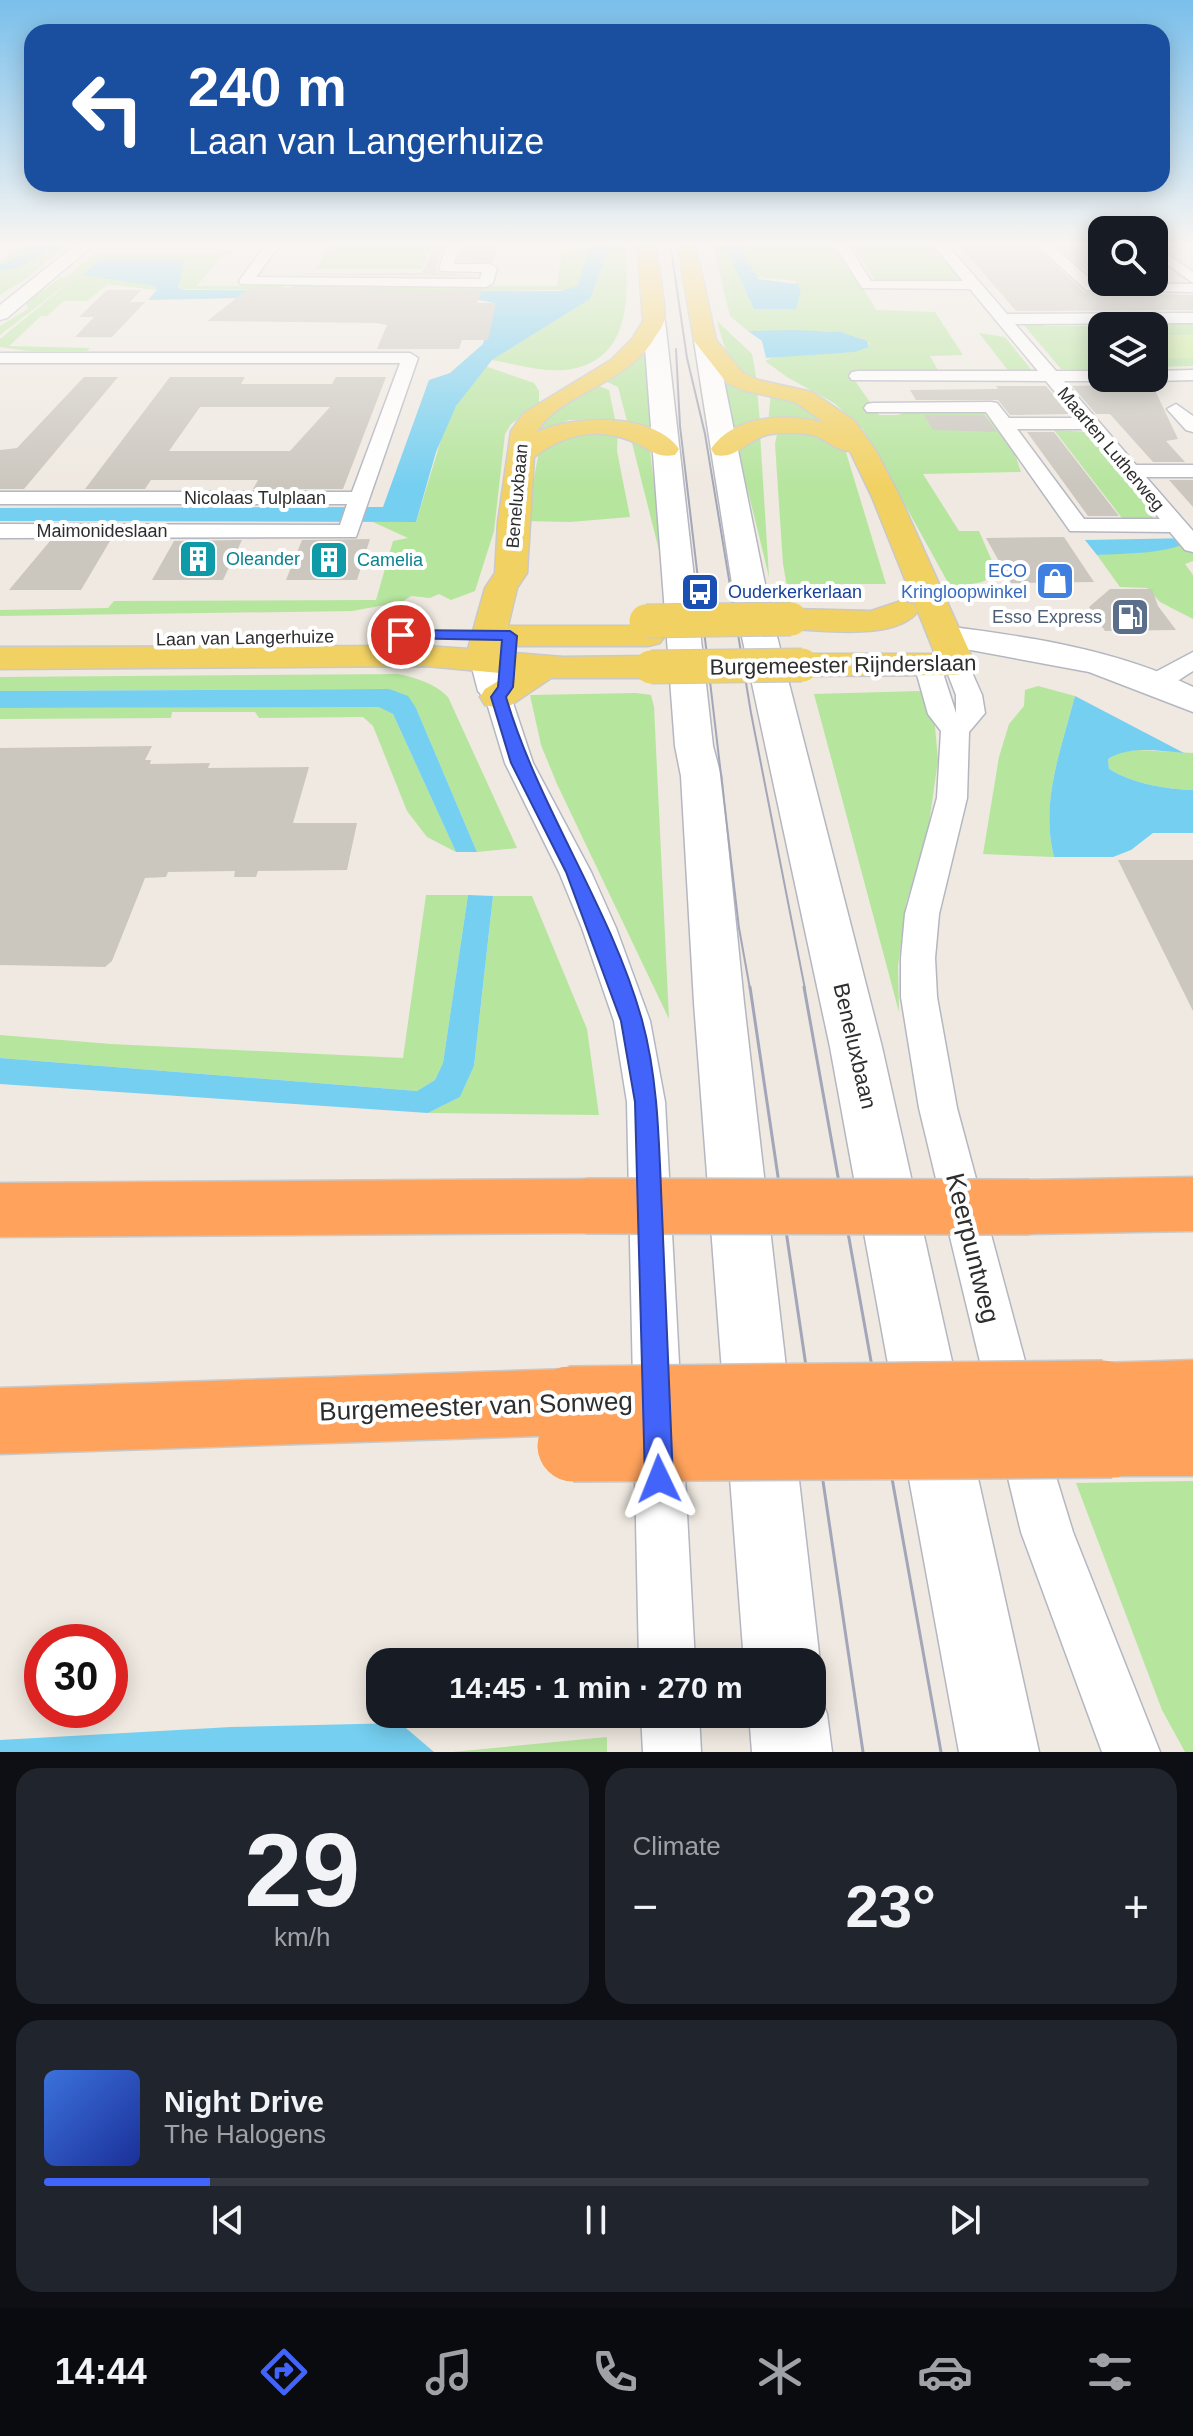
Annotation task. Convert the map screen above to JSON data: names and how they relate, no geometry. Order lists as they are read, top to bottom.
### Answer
{
  "streets": {
    "highway": ["Burgemeester van Sonweg"],
    "main road": ["Beneluxbaan", "Laan van Langerhuize", "Burgemeester Rijnderslaan"],
    "street": [
      "Maarten Lutherweg",
      "Nicolaas Tulplaan",
      "Maimonideslaan",
      "Keerpuntweg"
    ]
  },
  "crossings": [
    ["Beneluxbaan", "Laan van Langerhuize"],
    ["Beneluxbaan", "Burgemeester Rijnderslaan"],
    ["Beneluxbaan", "Keerpuntweg"],
    ["Nicolaas Tulplaan", "Maimonideslaan"],
    ["Laan van Langerhuize", "Burgemeester Rijnderslaan"],
    ["Burgemeester Rijnderslaan", "Keerpuntweg"]
  ],
  "places": {
    "building": ["Oleander", "Camelia"],
    "shop": ["ECO Kringloopwinkel"],
    "bus stop": ["Ouderkerkerlaan"],
    "fuel station": ["Esso Express"]
  },
  "page": {
    "turn": ["240 m", "Laan van Langerhuize"],
    "limit": "30",
    "trip": "14:45 · 1 min · 270 m",
    "tile": [
      ["29", "km/h"],
      "Climate"
    ],
    "heat": ["−", "23°", "+"],
    "song": ["Night Drive", "The Halogens"],
    "tabs": "14:44"
  }
}
